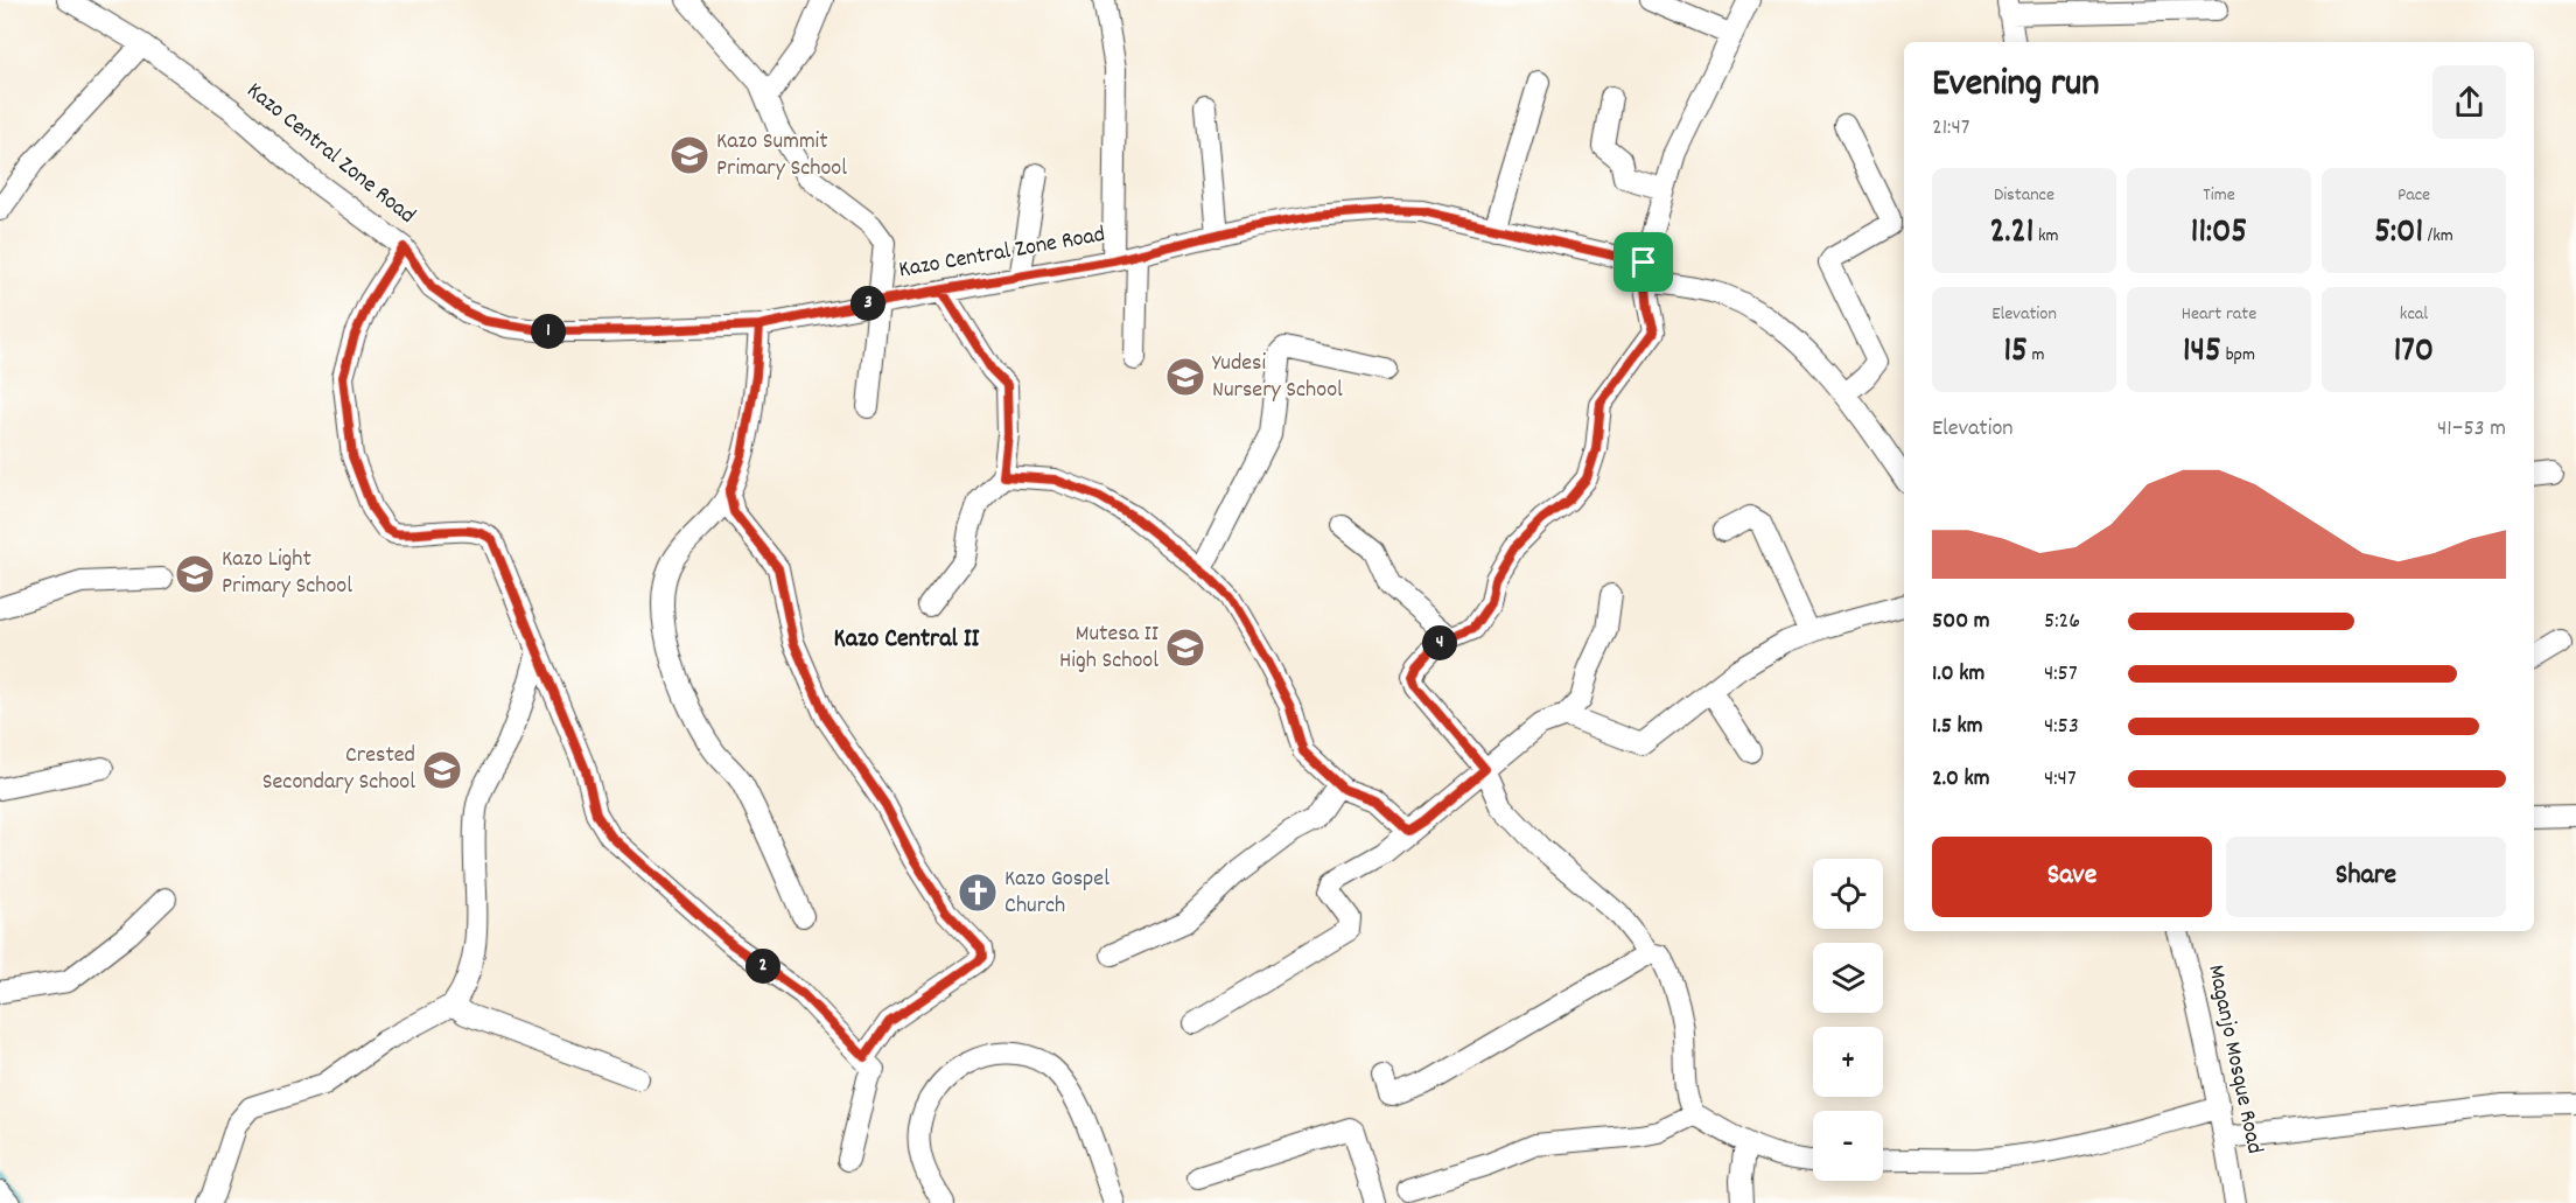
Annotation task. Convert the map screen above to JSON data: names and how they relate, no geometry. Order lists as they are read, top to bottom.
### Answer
{
  "streets": {
    "street": ["Kazo Central Zone Road", "Maganjo Mosque Road"]
  },
  "districts": ["Kazo Central II"],
  "places": {
    "school or university": [
      "Kazo Summit Primary School",
      "Yudesi Nursery School",
      "Kazo Light Primary School",
      "Mutesa II High School",
      "Crested Secondary School"
    ],
    "church": ["Kazo Gospel Church"]
  },
  "page": {
    "heading": ["Evening run", "21:47"],
    "stats": [
      ["Distance", "2.21 km"],
      ["Time", "11:05"],
      ["Pace", "5:01 /km"],
      ["Elevation", "15 m"],
      ["Heart rate", "145 bpm"],
      ["kcal", "170"]
    ],
    "pins": [
      "3",
      "1",
      "4",
      "2"
    ],
    "chart": ["Elevation", "41–53 m"],
    "list": [
      {
        "name": "500 m",
        "note": "5:26"
      },
      {
        "name": "1.0 km",
        "note": "4:57"
      },
      {
        "name": "1.5 km",
        "note": "4:53"
      },
      {
        "name": "2.0 km",
        "note": "4:47"
      }
    ],
    "buttons": ["Save", "Share"],
    "map_buttons": ["+", "−"]
  }
}
